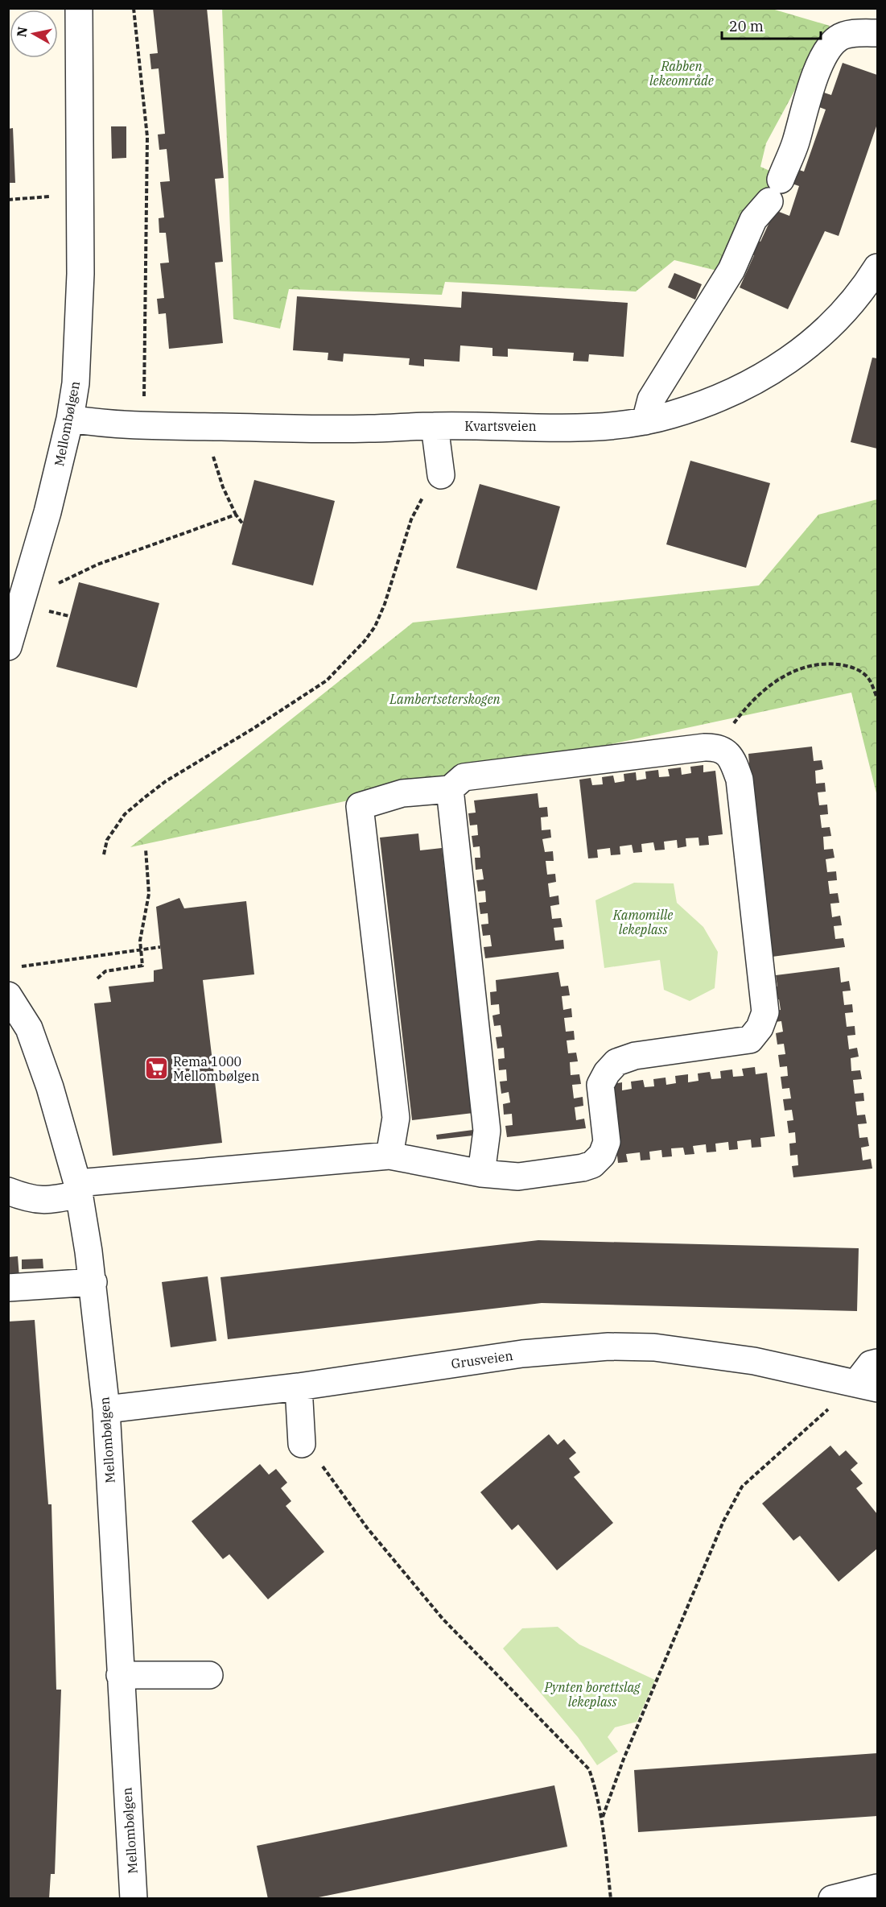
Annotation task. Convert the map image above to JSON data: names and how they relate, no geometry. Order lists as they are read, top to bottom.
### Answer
{
  "streets": {
    "street": ["Mellombølgen", "Kvartsveien", "Grusveien"]
  },
  "crossings": [
    ["Mellombølgen", "Kvartsveien"],
    ["Mellombølgen", "Grusveien"]
  ],
  "parks": [
    "Rabben lekeområde",
    "Lambertseterskogen",
    "Kamomille lekeplass",
    "Pynten borettslag lekeplass"
  ],
  "places": {
    "supermarket": ["Rema 1000 Mellombølgen"]
  },
  "scale_bar": "20 m",
  "north": "left"
}
